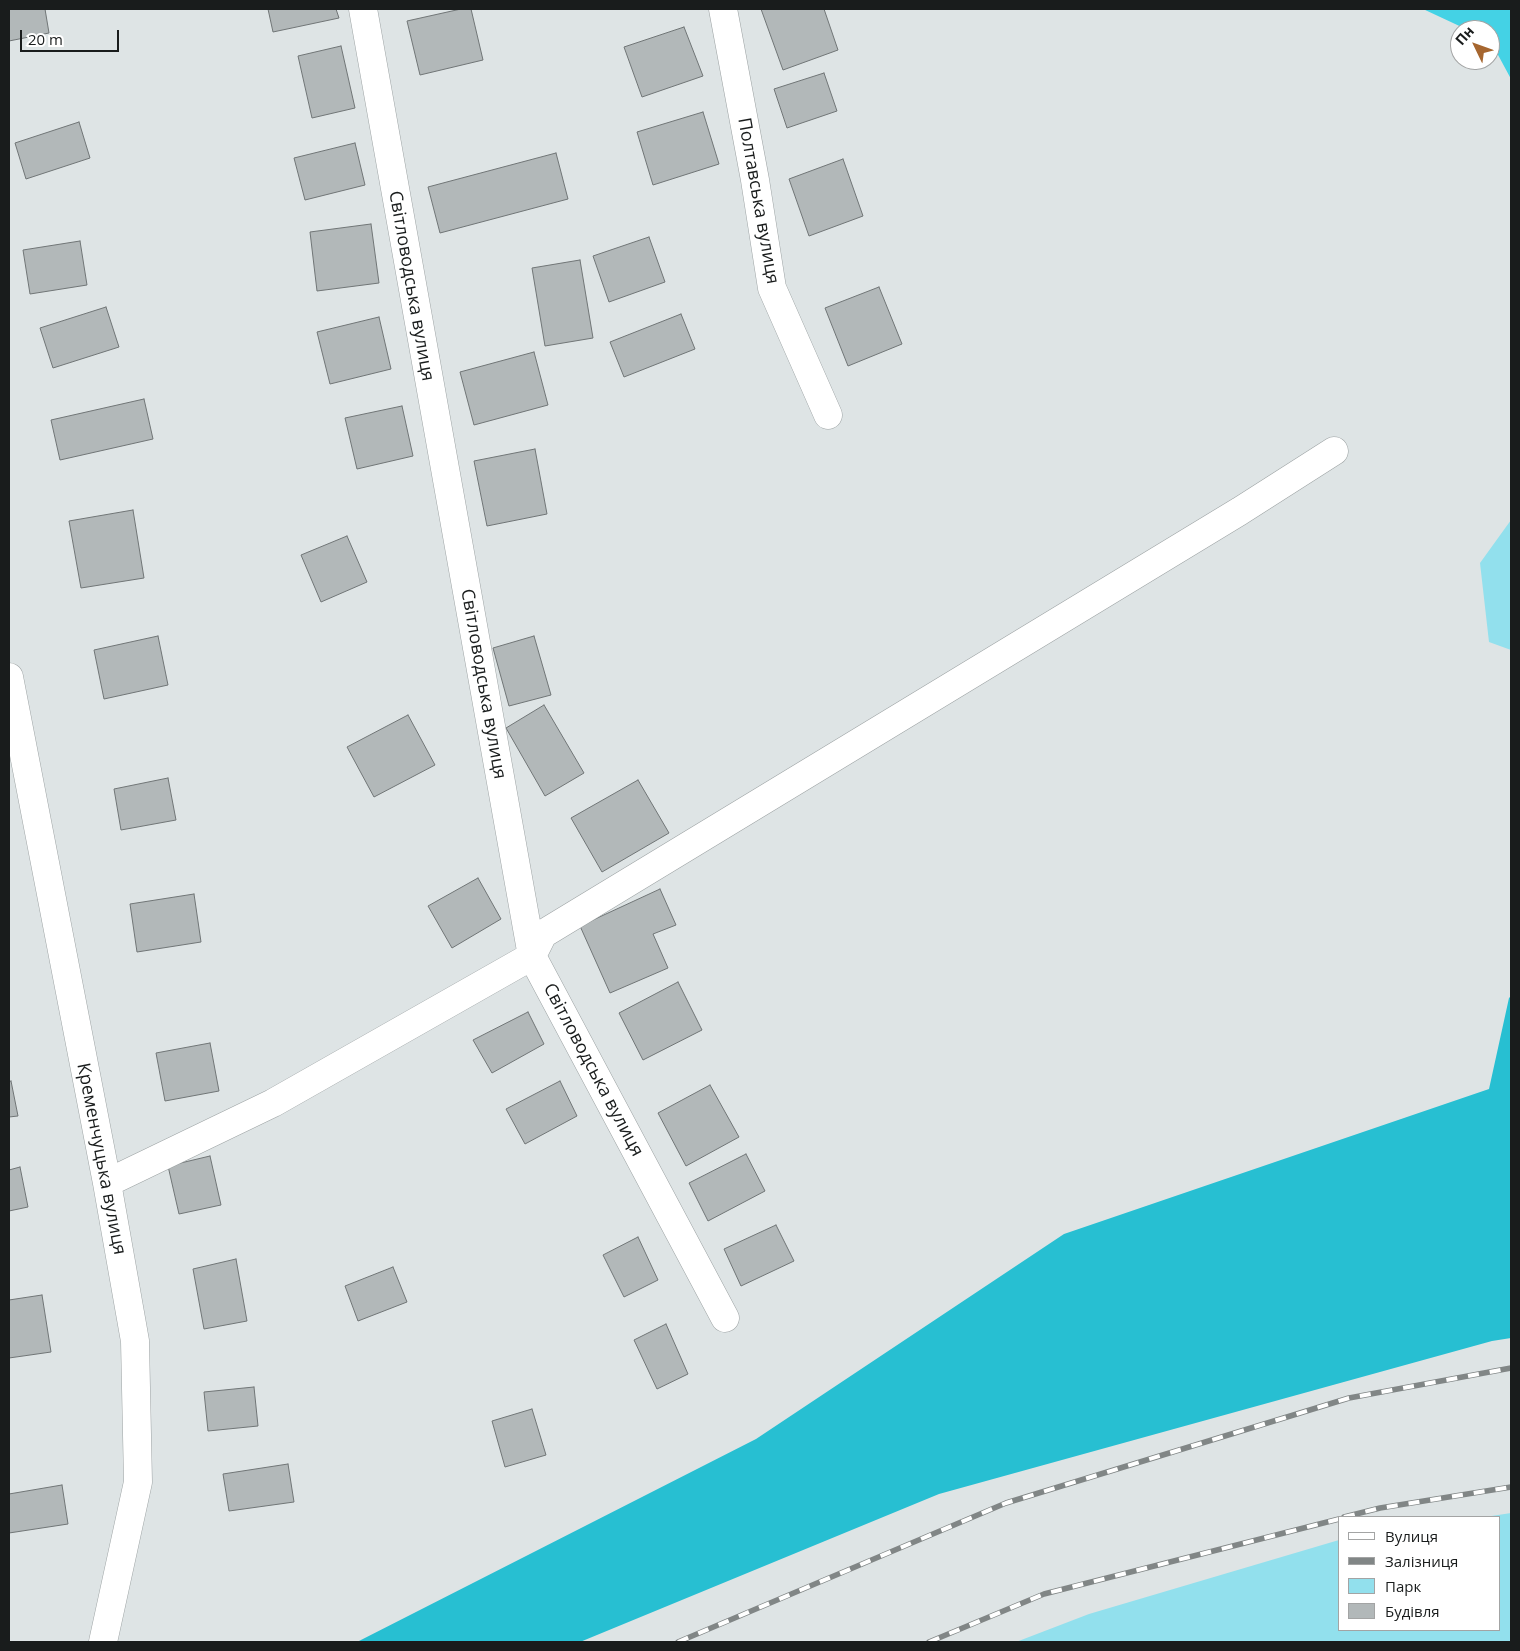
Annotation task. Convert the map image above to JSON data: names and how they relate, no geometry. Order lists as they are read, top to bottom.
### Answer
{
  "streets": {
    "street": ["Полтавська вулиця", "Світловодська вулиця", "Кременчуцька вулиця"]
  },
  "legend": [
    "Вулиця",
    "Залізниця",
    "Парк",
    "Будівля"
  ],
  "scale_bar": "20 m",
  "north": "top left"
}
